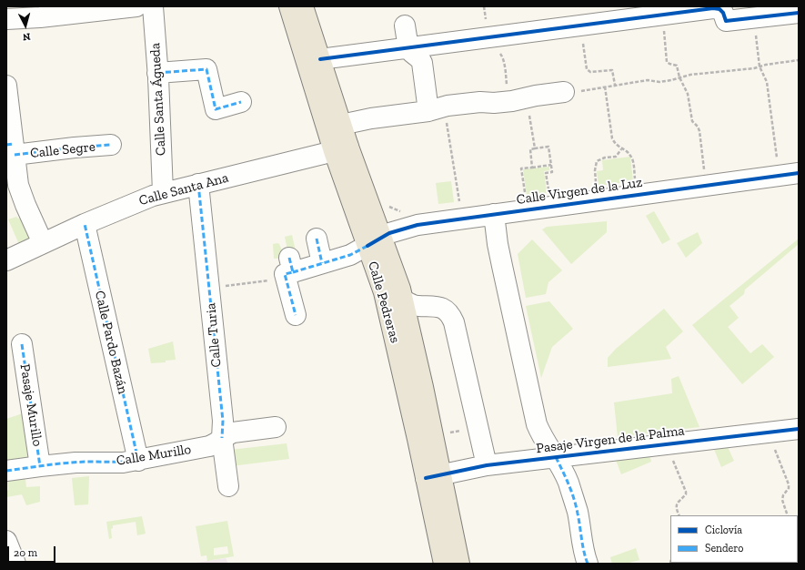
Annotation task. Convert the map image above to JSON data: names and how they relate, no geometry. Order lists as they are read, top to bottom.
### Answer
{
  "streets": {
    "main road": ["Calle Pedreras"],
    "street": [
      "Calle Santa Águeda",
      "Calle Segre",
      "Calle Santa Ana",
      "Calle Virgen de la Luz",
      "Calle Turia",
      "Calle Pardo Bazán",
      "Pasaje Murillo",
      "Pasaje Virgen de la Palma",
      "Calle Murillo"
    ]
  },
  "crossings": [
    ["Calle Santa Águeda", "Calle Santa Ana"],
    ["Calle Santa Ana", "Calle Pedreras"],
    ["Calle Santa Ana", "Calle Turia"],
    ["Calle Santa Ana", "Calle Pardo Bazán"],
    ["Calle Virgen de la Luz", "Calle Pedreras"],
    ["Calle Pedreras", "Pasaje Virgen de la Palma"],
    ["Calle Turia", "Calle Murillo"],
    ["Calle Pardo Bazán", "Calle Murillo"],
    ["Pasaje Murillo", "Calle Murillo"]
  ],
  "legend": ["Ciclovía", "Sendero"],
  "scale_bar": "20 m",
  "north": "bottom"
}
